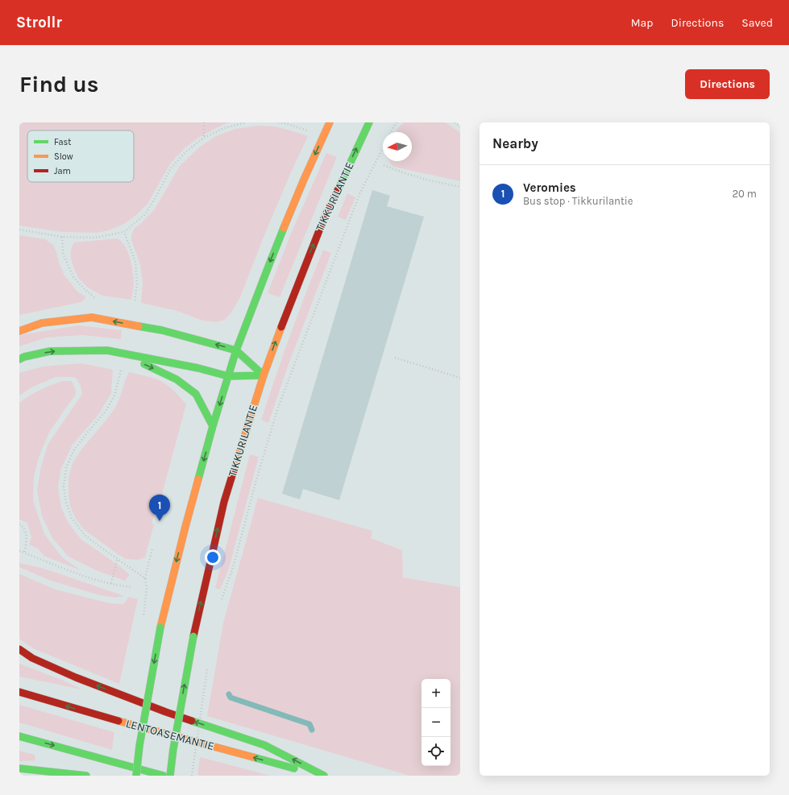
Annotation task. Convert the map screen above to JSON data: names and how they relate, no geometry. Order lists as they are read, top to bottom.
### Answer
{
  "streets": {
    "main road": ["TIKKURILANTIE", "LENTOASEMANTIE"]
  },
  "legend": ["Fast", "Slow", "Jam"],
  "north": "left",
  "page": {
    "header": "Strollr",
    "nav": ["Map", "Directions", "Saved"],
    "buttons": "Directions",
    "title": "Find us",
    "heading": "Nearby",
    "list": [
      {
        "mark": "1",
        "name": "Veromies",
        "note": "Bus stop · Tikkurilantie",
        "value": "20 m"
      }
    ],
    "pins": "1",
    "map_buttons": ["+", "−"]
  }
}
